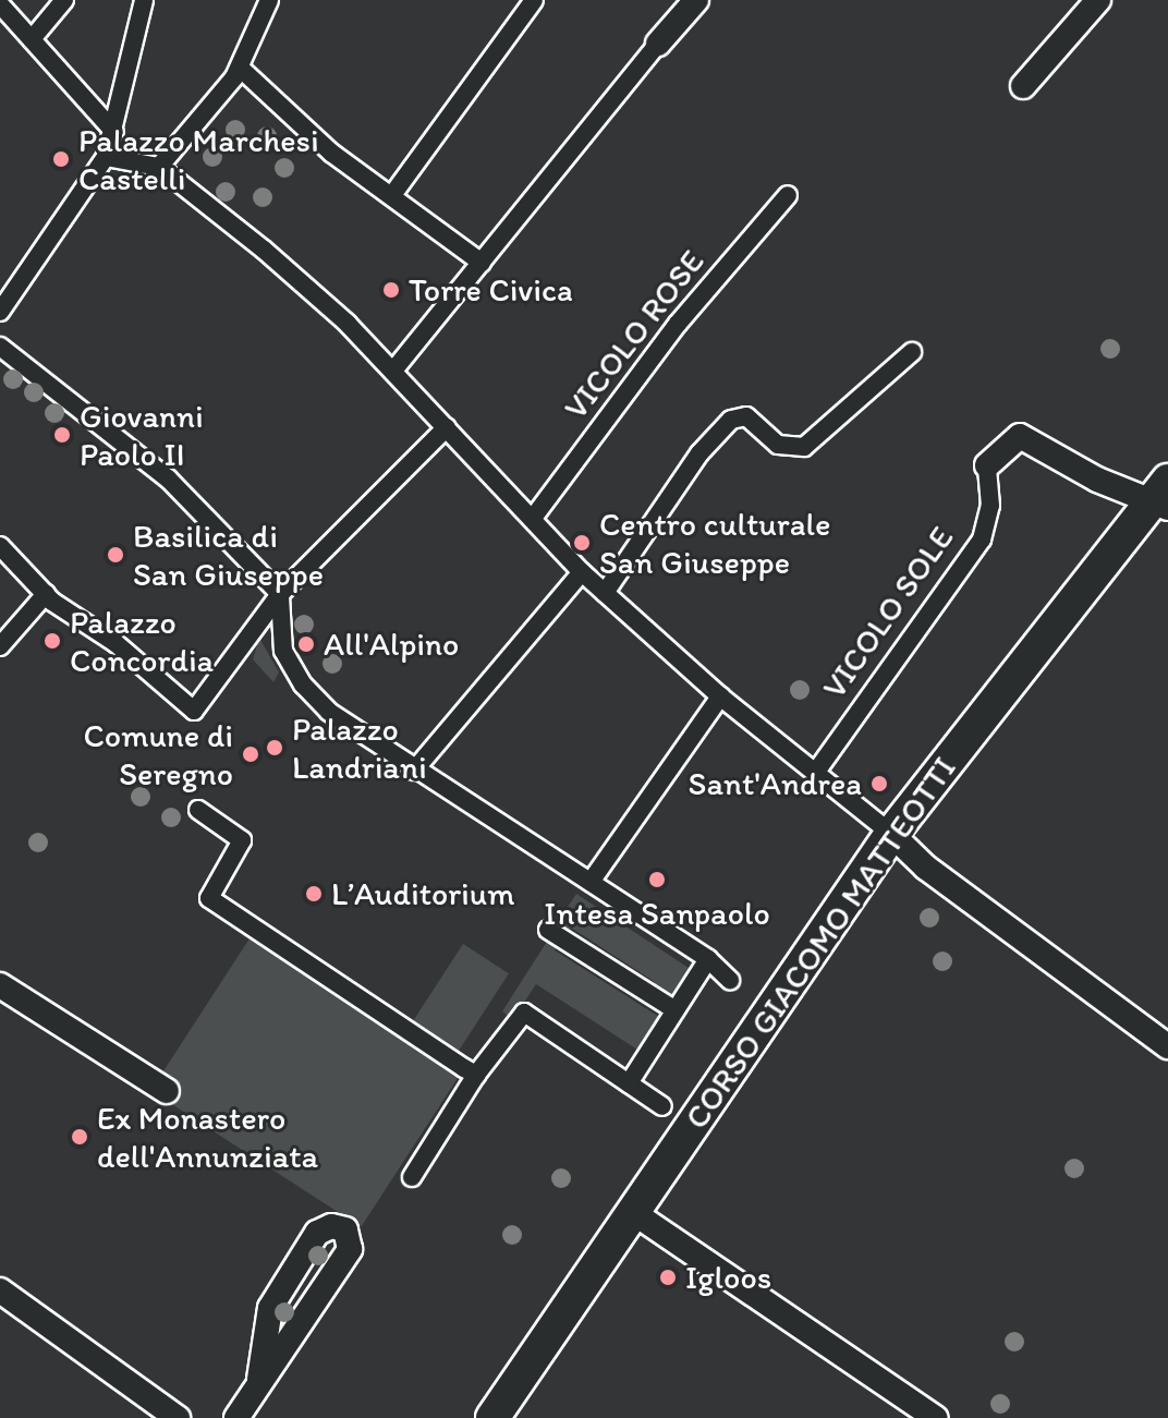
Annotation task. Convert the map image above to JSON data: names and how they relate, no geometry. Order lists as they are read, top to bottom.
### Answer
{
  "streets": {
    "main road": ["CORSO GIACOMO MATTEOTTI"],
    "street": ["VICOLO ROSE", "VICOLO SOLE"]
  },
  "crossings": [
    ["VICOLO SOLE", "CORSO GIACOMO MATTEOTTI"]
  ],
  "places": [
    "Palazzo Marchesi Castelli",
    "Torre Civica",
    "Giovanni Paolo II",
    "Centro culturale San Giuseppe",
    "Basilica di San Giuseppe",
    "Palazzo Concordia",
    "All'Alpino",
    "Palazzo Landriani",
    "Comune di Seregno",
    "Sant'Andrea",
    "Intesa Sanpaolo",
    "L’Auditorium",
    "Ex Monastero dell'Annunziata",
    "Igloos"
  ]
}
